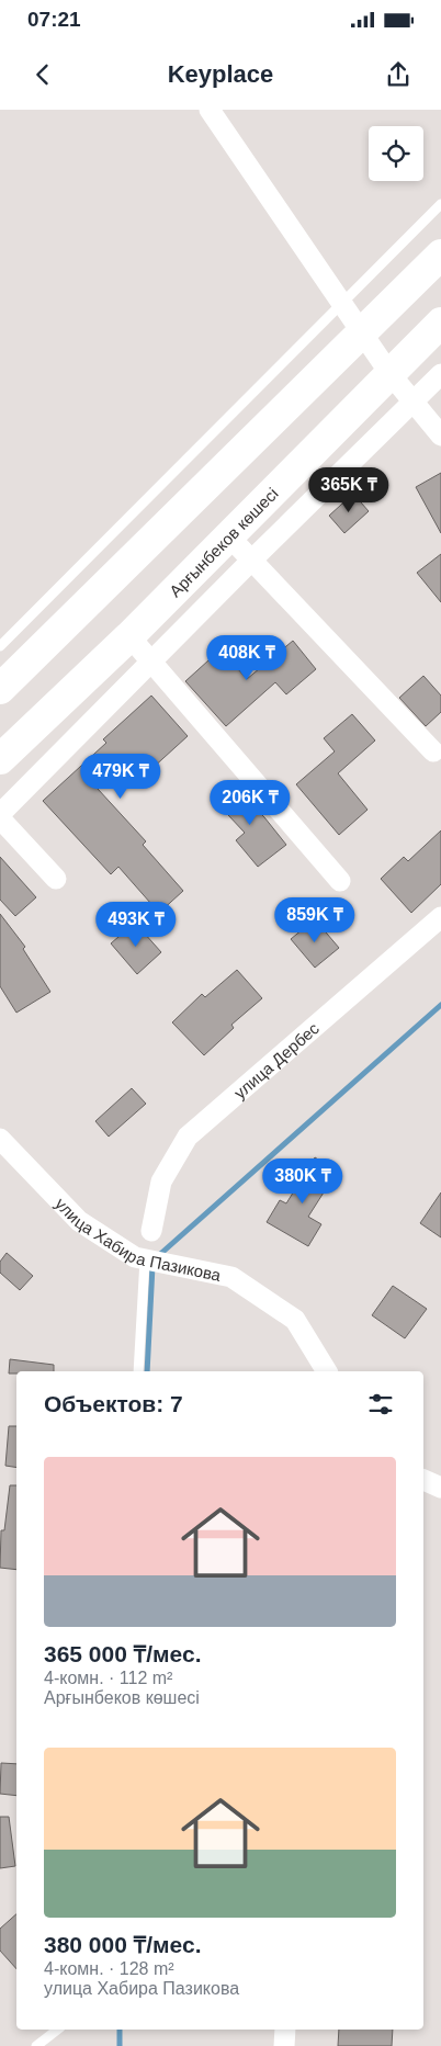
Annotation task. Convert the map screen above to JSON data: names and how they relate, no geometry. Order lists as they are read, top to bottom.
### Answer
{
  "streets": {
    "main road": ["Арғынбеков көшесі"],
    "street": ["улица Дербес", "улица Хабира Пазикова"]
  },
  "page": {
    "status": "07:21",
    "header": "Keyplace",
    "price": [
      "365K ₸",
      "408K ₸",
      "479K ₸",
      "206K ₸",
      "859K ₸",
      "493K ₸",
      "380K ₸"
    ],
    "heading": "Объектов: 7",
    "list": [
      {
        "name": "365 000 ₸/мес.",
        "note": "4-комн. · 112 m² · Арғынбеков көшесі"
      },
      {
        "name": "380 000 ₸/мес.",
        "note": "4-комн. · 128 m² · улица Хабира Пазикова"
      }
    ]
  }
}
